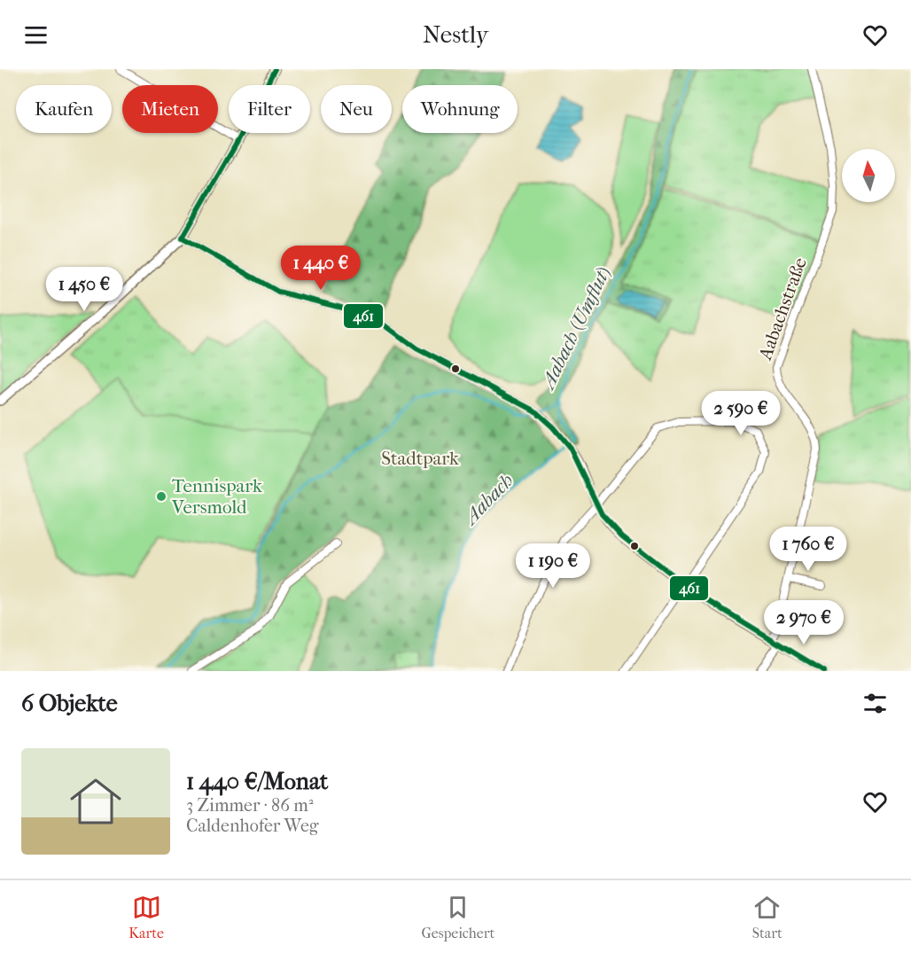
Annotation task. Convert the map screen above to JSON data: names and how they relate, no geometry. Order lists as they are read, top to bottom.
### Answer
{
  "streets": {
    "street": ["Aabachstraße"]
  },
  "water": ["Aabach (Umflut)", "Aabach"],
  "parks": ["Stadtpark"],
  "places": ["Tennispark Versmold"],
  "lines": ["transit line 461"],
  "north": "top",
  "page": {
    "header": "Nestly",
    "chip": [
      "Kaufen",
      "Mieten",
      "Filter",
      "Neu",
      "Wohnung"
    ],
    "price": [
      "1 440 €",
      "1 450 €",
      "2 590 €",
      "1 760 €",
      "1 190 €",
      "2 970 €"
    ],
    "heading": "6 Objekte",
    "list": [
      {
        "name": "1 440 €/Monat",
        "note": "3 Zimmer · 86 m² · Caldenhofer Weg"
      }
    ],
    "tabs": ["Karte", "Gespeichert", "Start"]
  }
}
